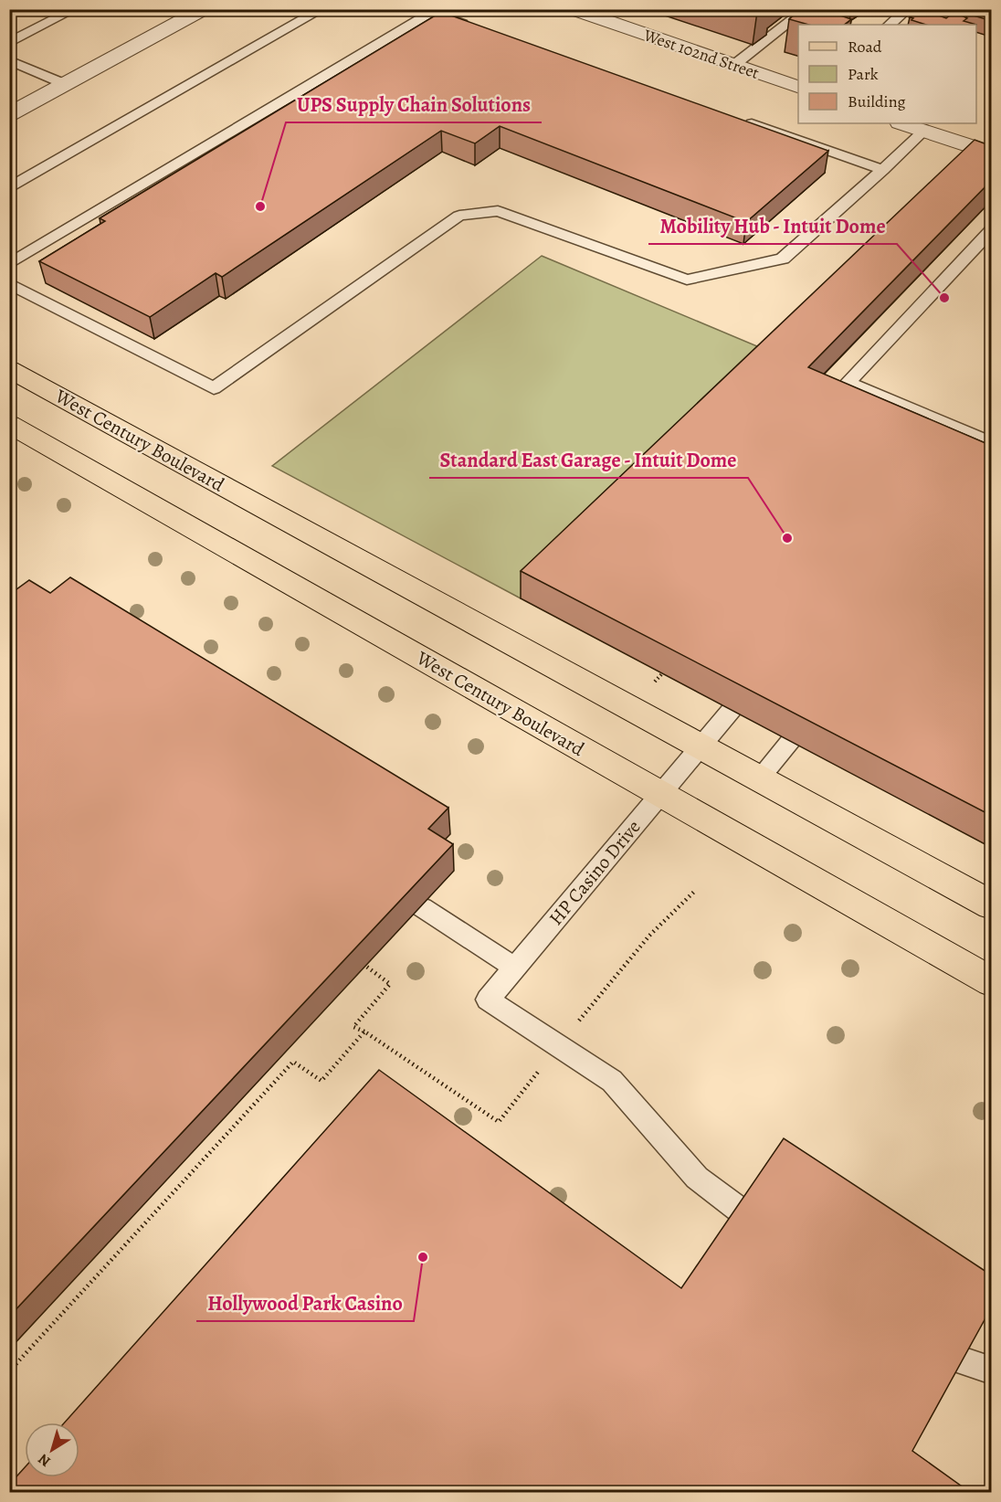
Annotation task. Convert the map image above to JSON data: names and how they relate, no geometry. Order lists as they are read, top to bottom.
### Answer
{
  "streets": {
    "main road": ["West Century Boulevard"],
    "street": ["West 102nd Street"],
    "lane": ["HP Casino Drive"]
  },
  "crossings": [
    ["West Century Boulevard", "HP Casino Drive"]
  ],
  "places": [
    "UPS Supply Chain Solutions",
    "Mobility Hub - Intuit Dome",
    "Standard East Garage - Intuit Dome",
    "Hollywood Park Casino"
  ],
  "legend": ["Road", "Park", "Building"],
  "north": "bottom left"
}
